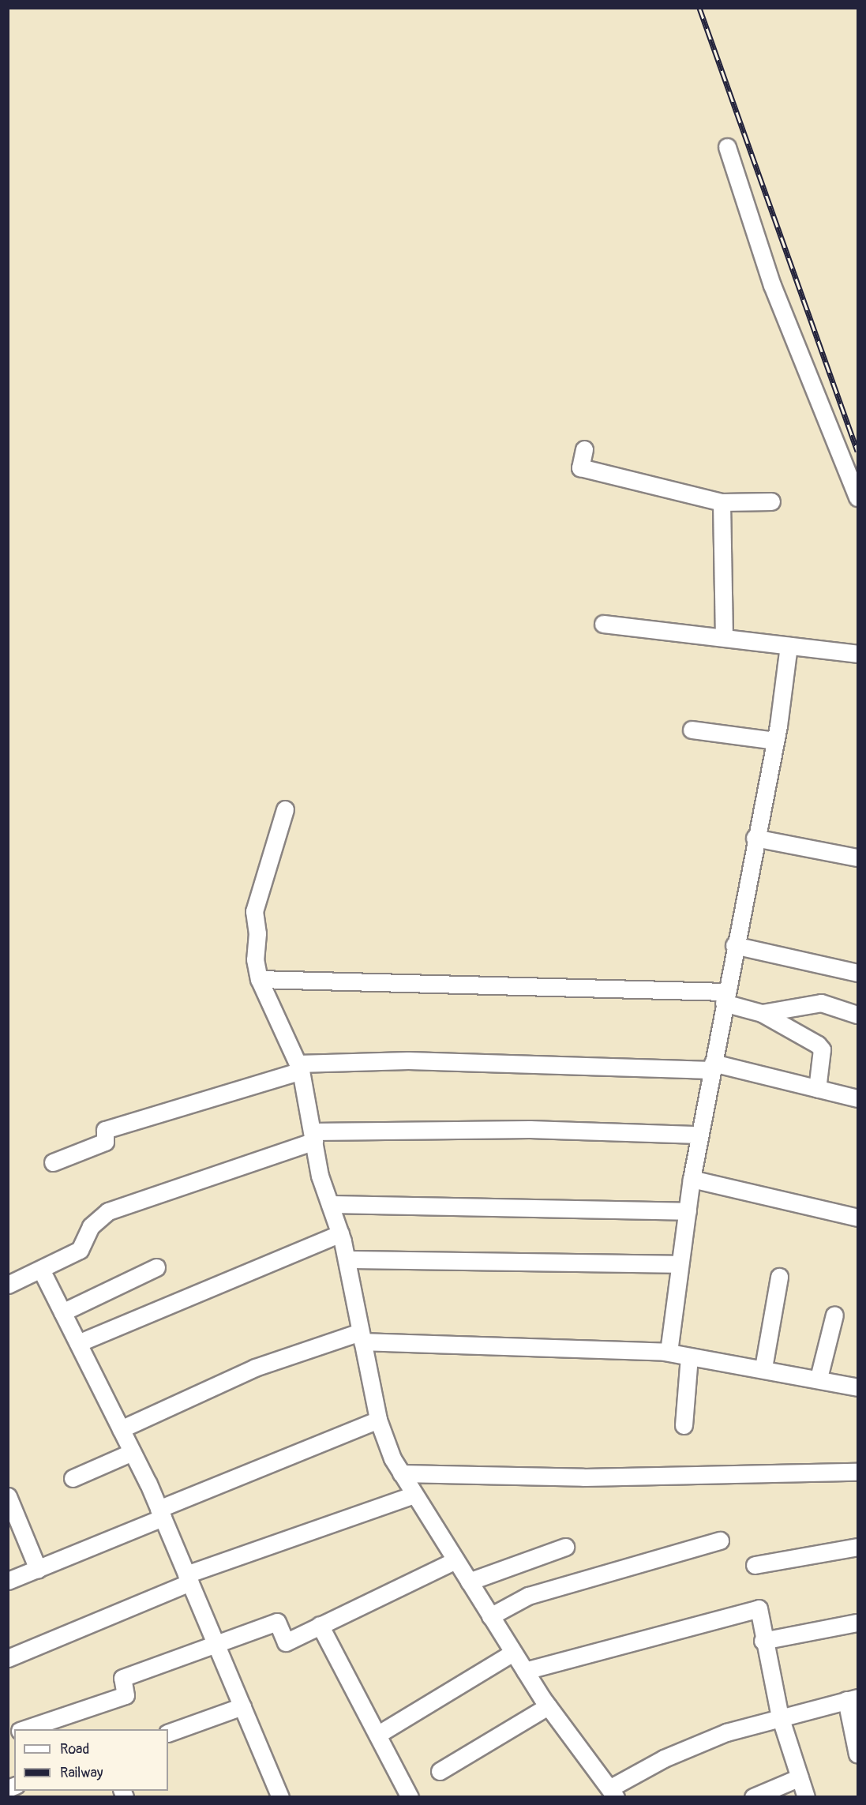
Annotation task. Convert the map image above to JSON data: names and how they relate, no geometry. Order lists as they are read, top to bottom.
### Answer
{
  "legend": ["Road", "Railway"]
}
